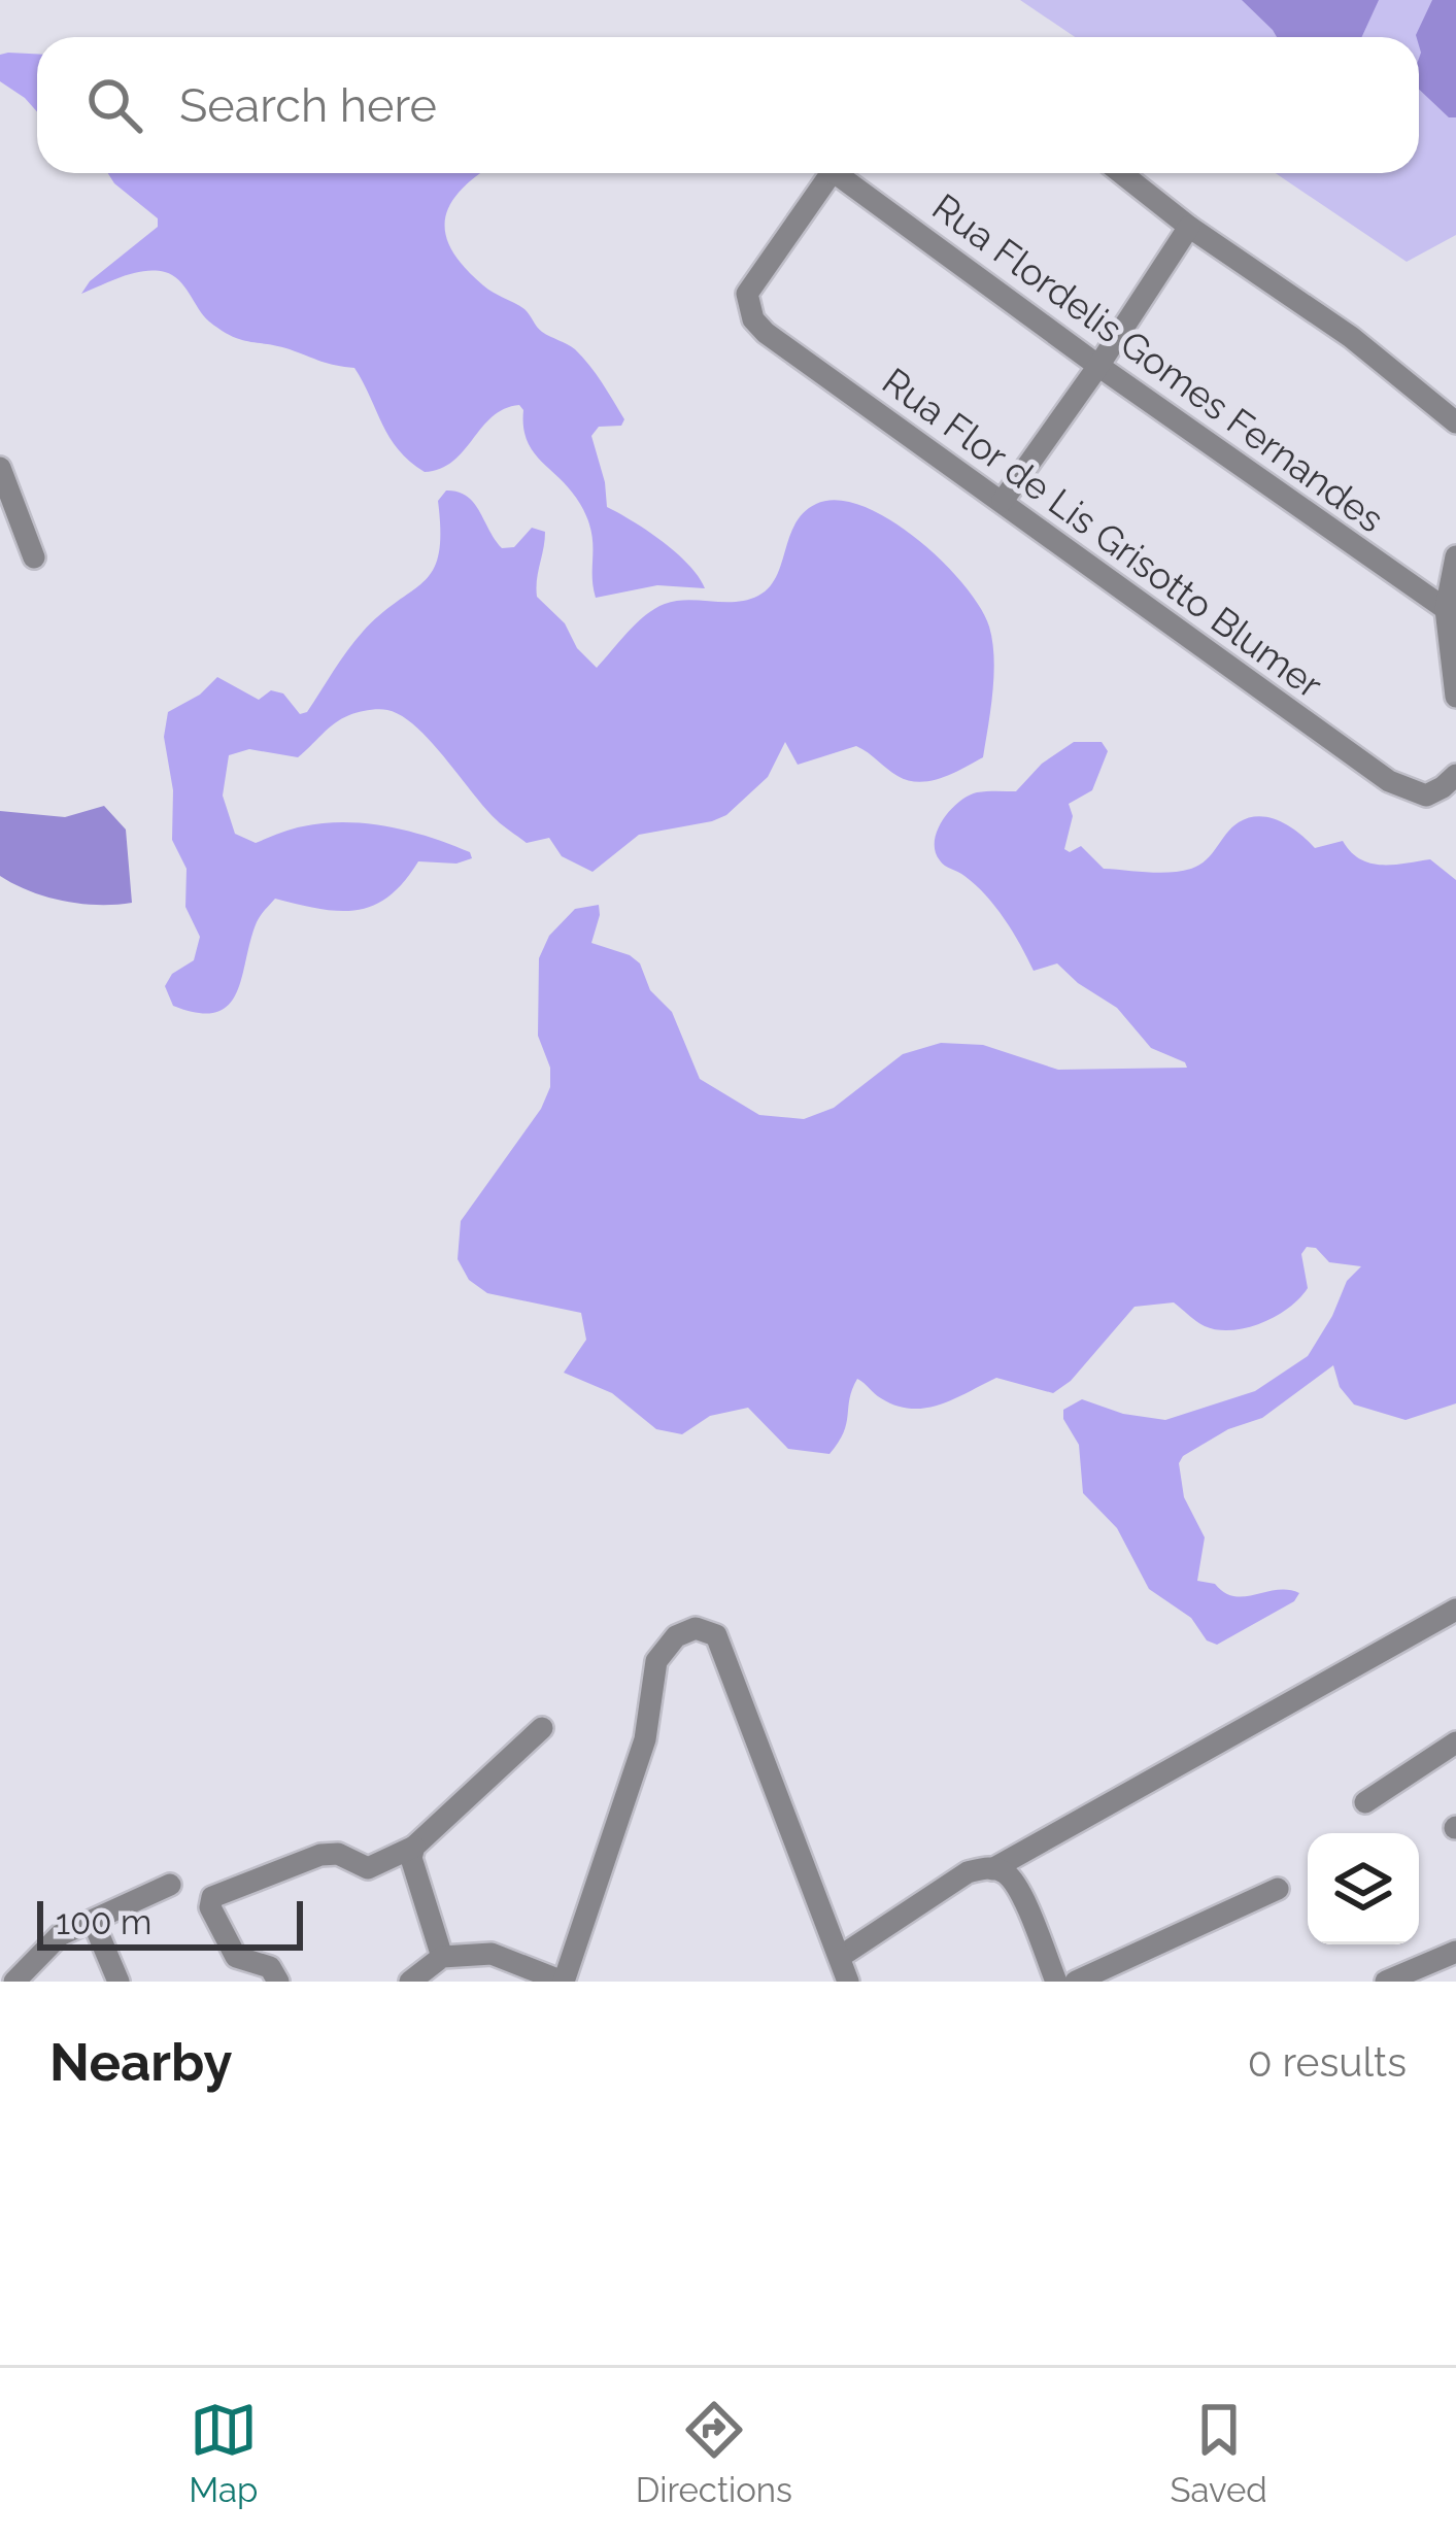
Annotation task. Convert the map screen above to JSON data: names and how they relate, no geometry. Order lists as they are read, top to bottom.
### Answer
{
  "streets": {
    "street": ["Rua Flordelis Gomes Fernandes", "Rua Flor de Lis Grisotto Blumer"]
  },
  "scale_bar": "100 m",
  "page": {
    "search": "Search here",
    "scale": "100 m",
    "heading": ["Nearby", "0 results"],
    "nav": ["Map", "Directions", "Saved"]
  }
}
